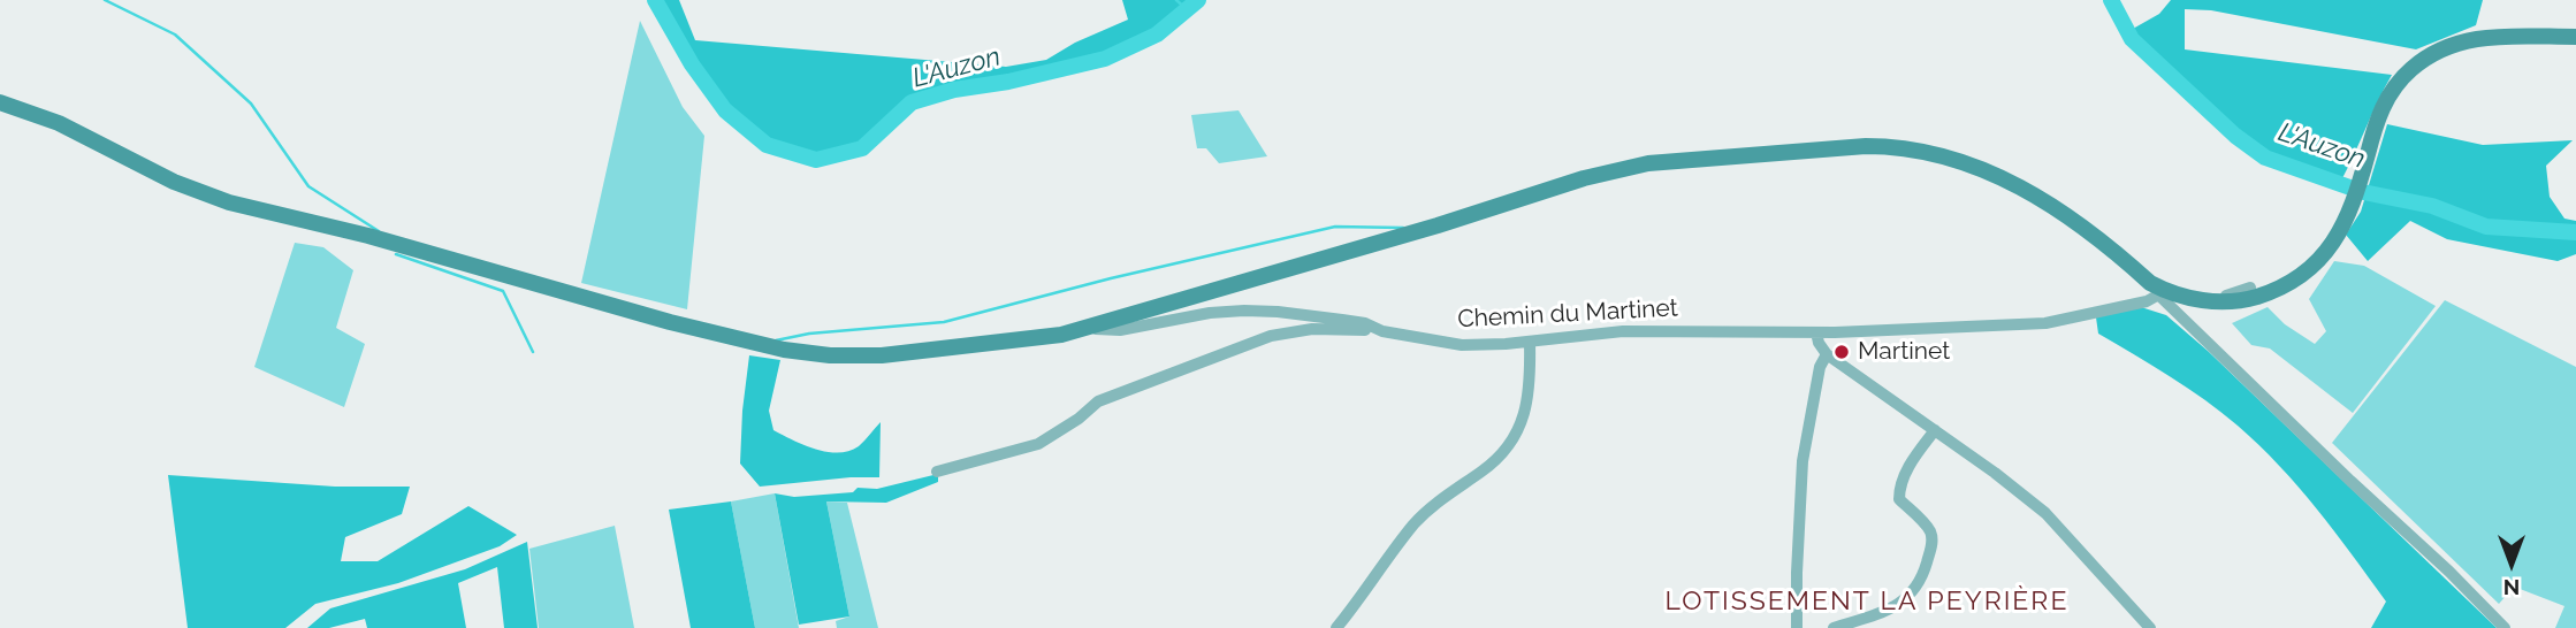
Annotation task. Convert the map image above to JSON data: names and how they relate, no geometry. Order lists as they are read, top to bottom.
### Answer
{
  "streets": {
    "street": ["Chemin du Martinet"]
  },
  "districts": ["LOTISSEMENT LA PEYRIÈRE"],
  "water": ["L'Auzon"],
  "places": ["Martinet"],
  "north": "bottom"
}
